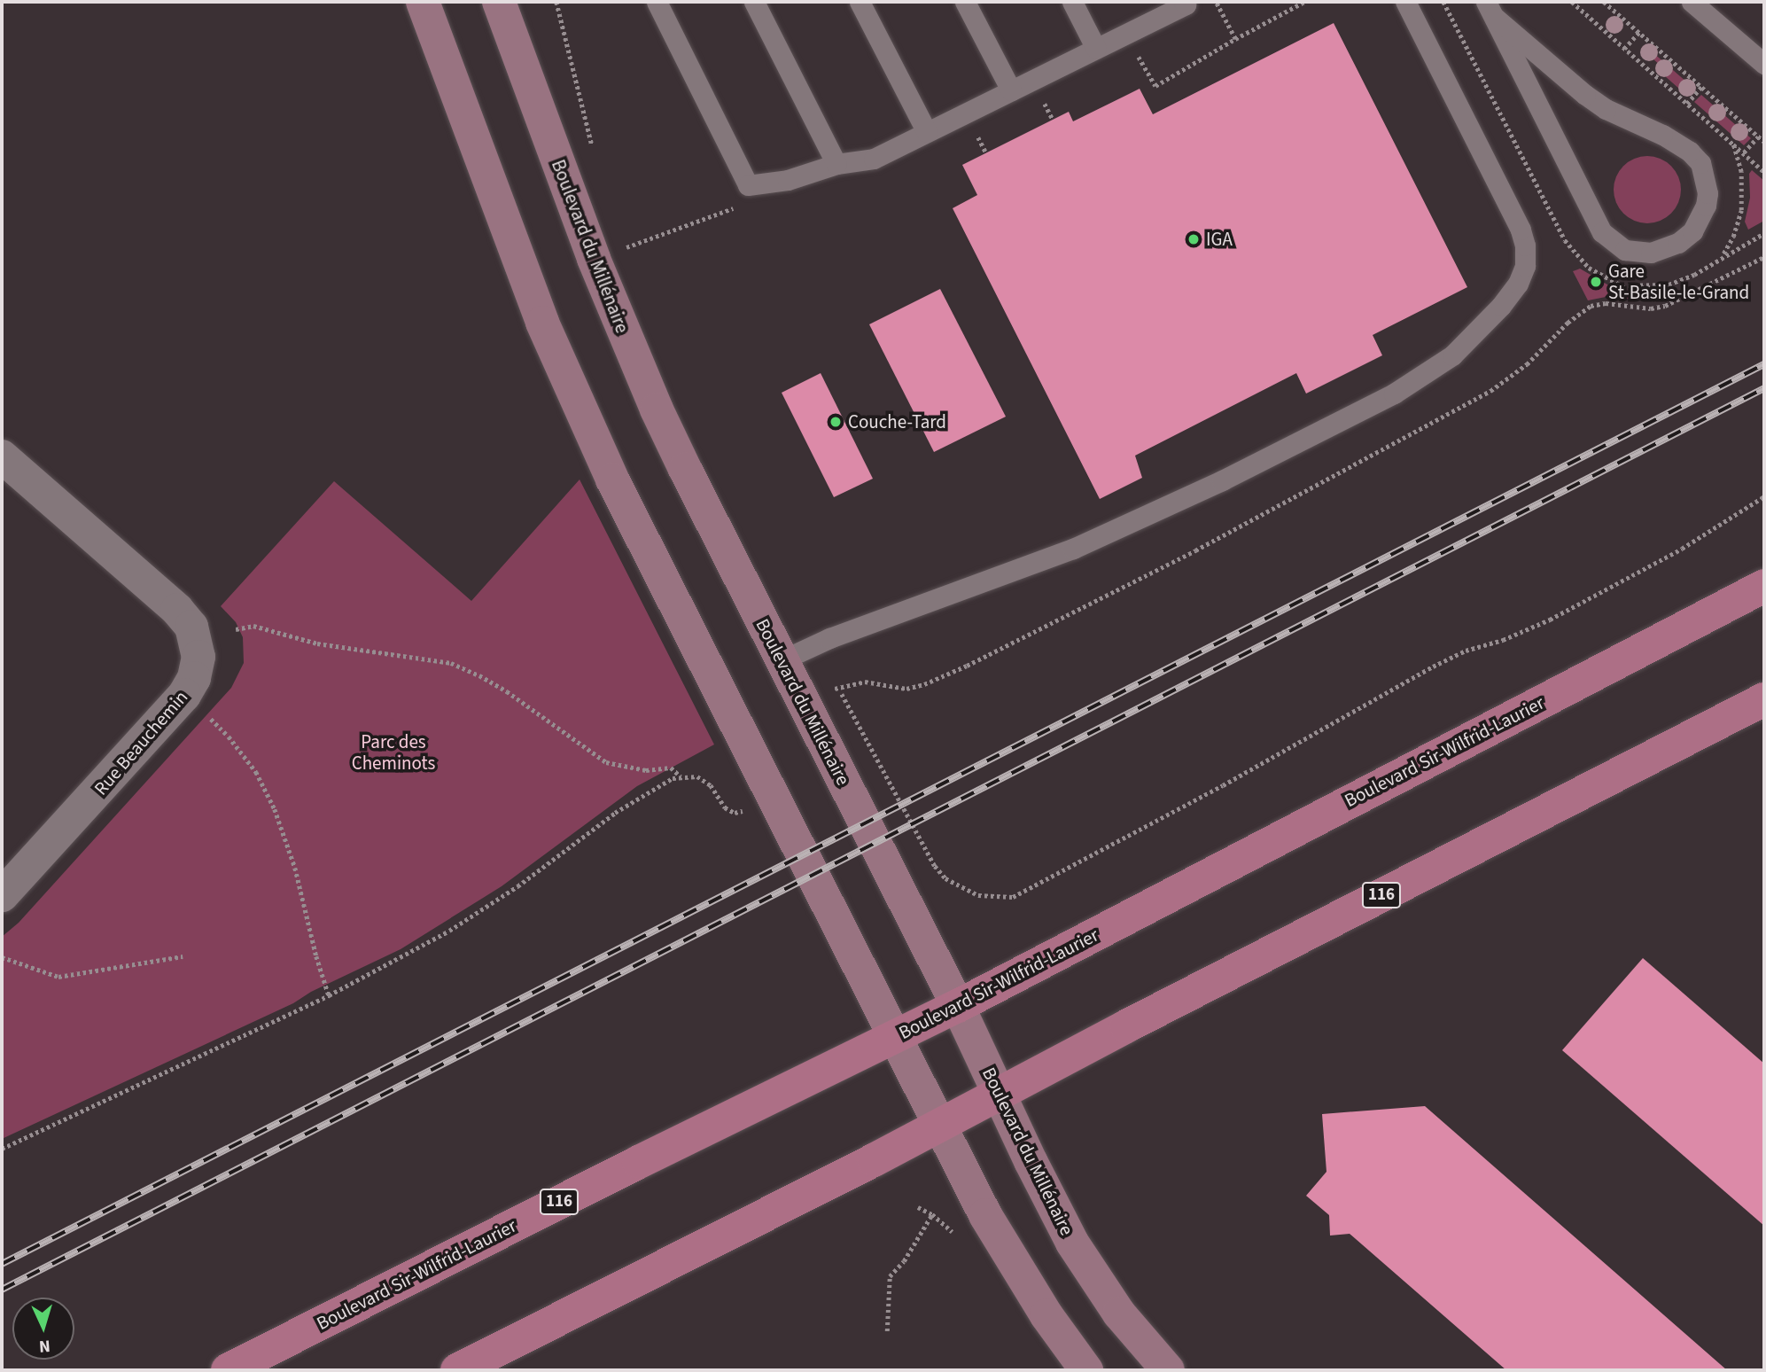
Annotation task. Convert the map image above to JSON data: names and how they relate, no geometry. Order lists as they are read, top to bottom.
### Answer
{
  "streets": {
    "main road": ["Boulevard Sir-Wilfrid-Laurier", "116"],
    "street": ["Boulevard du Millénaire", "Rue Beauchemin"]
  },
  "crossings": [
    ["Boulevard du Millénaire", "Boulevard Sir-Wilfrid-Laurier"],
    ["Boulevard du Millénaire", "116"]
  ],
  "parks": ["Parc des Cheminots"],
  "places": ["IGA", "Gare St-Basile-le-Grand", "Couche-Tard"],
  "north": "bottom"
}
